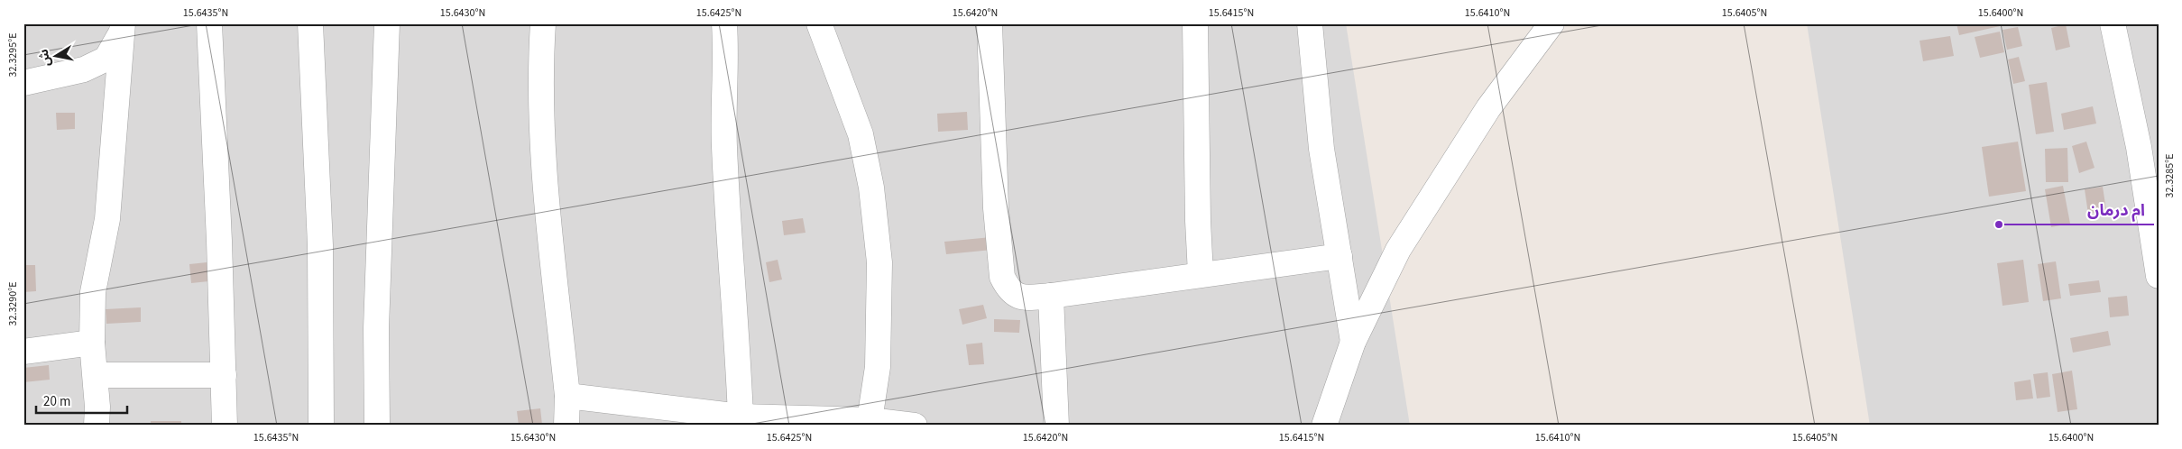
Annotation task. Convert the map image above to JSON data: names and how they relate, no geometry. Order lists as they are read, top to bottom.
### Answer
{
  "places": ["ام درمان"],
  "scale_bar": "20 m",
  "north": "left",
  "coordinates": [
    "15.6435°N",
    "15.6430°N",
    "15.6425°N",
    "15.6420°N",
    "15.6415°N",
    "15.6410°N",
    "15.6405°N",
    "15.6400°N",
    "32.3295°E",
    "32.3285°E",
    "32.3290°E"
  ]
}
